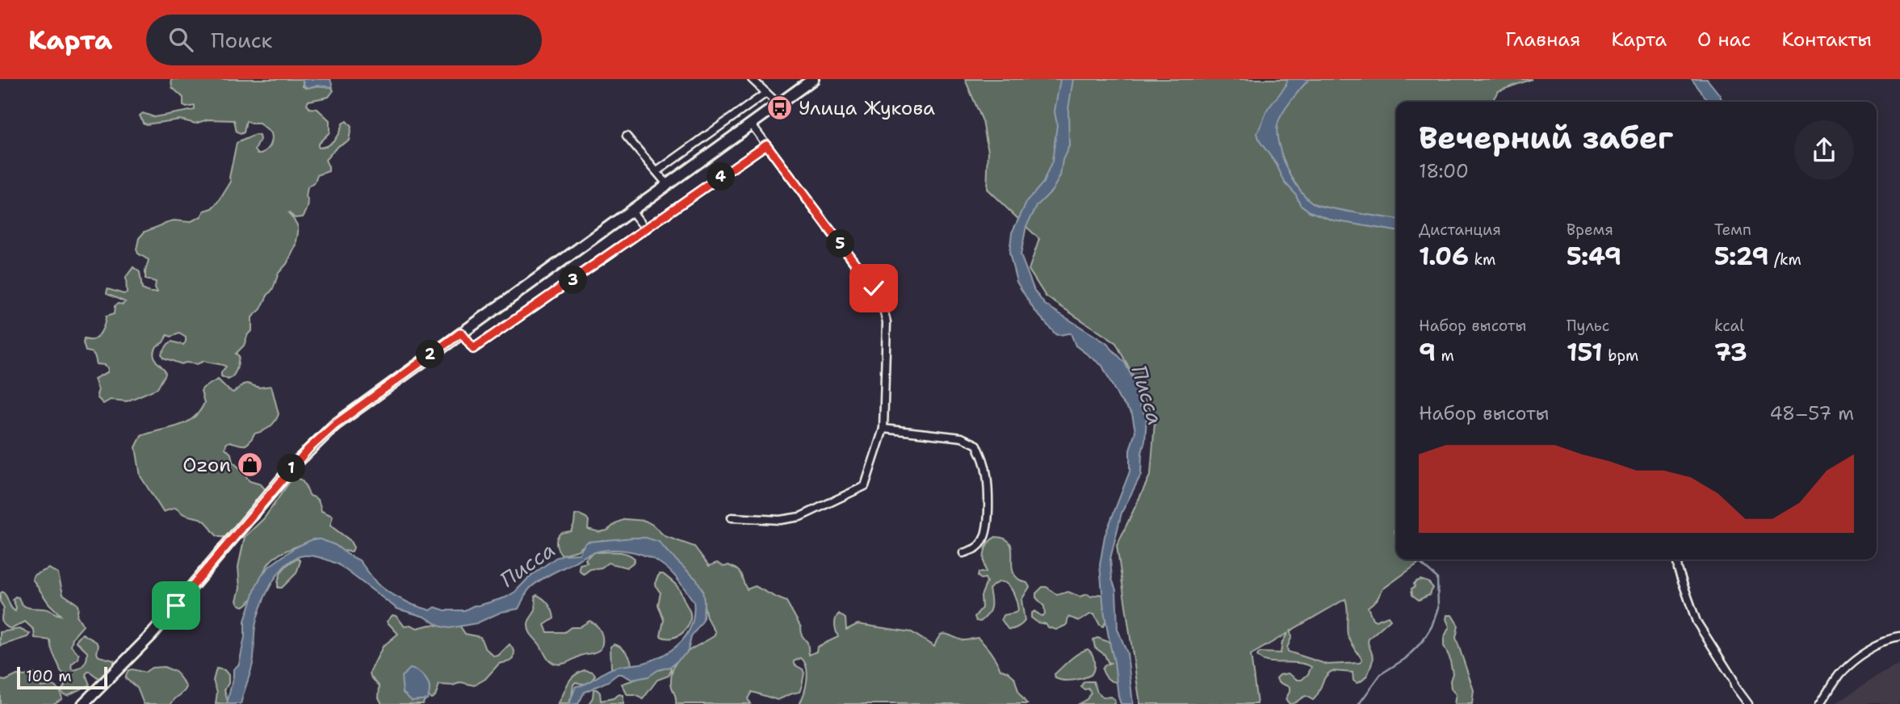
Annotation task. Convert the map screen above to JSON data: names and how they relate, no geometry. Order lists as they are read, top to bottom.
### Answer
{
  "water": ["Писса"],
  "places": {
    "bus stop": ["Улица Жукова"],
    "shop": ["Ozon"]
  },
  "scale_bar": "100 m",
  "page": {
    "header": "Карта",
    "search": "Поиск",
    "nav": [
      "Главная",
      "Карта",
      "О нас",
      "Контакты"
    ],
    "heading": ["Вечерний забег", "18:00"],
    "pins": [
      "4",
      "5",
      "3",
      "2",
      "1"
    ],
    "stats": [
      ["Дистанция", "1.06 km"],
      ["Время", "5:49"],
      ["Темп", "5:29 /km"],
      ["Набор высоты", "9 m"],
      ["Пульс", "151 bpm"],
      ["kcal", "73"]
    ],
    "chart": ["Набор высоты", "48–57 m"],
    "scale": "100 m"
  }
}
